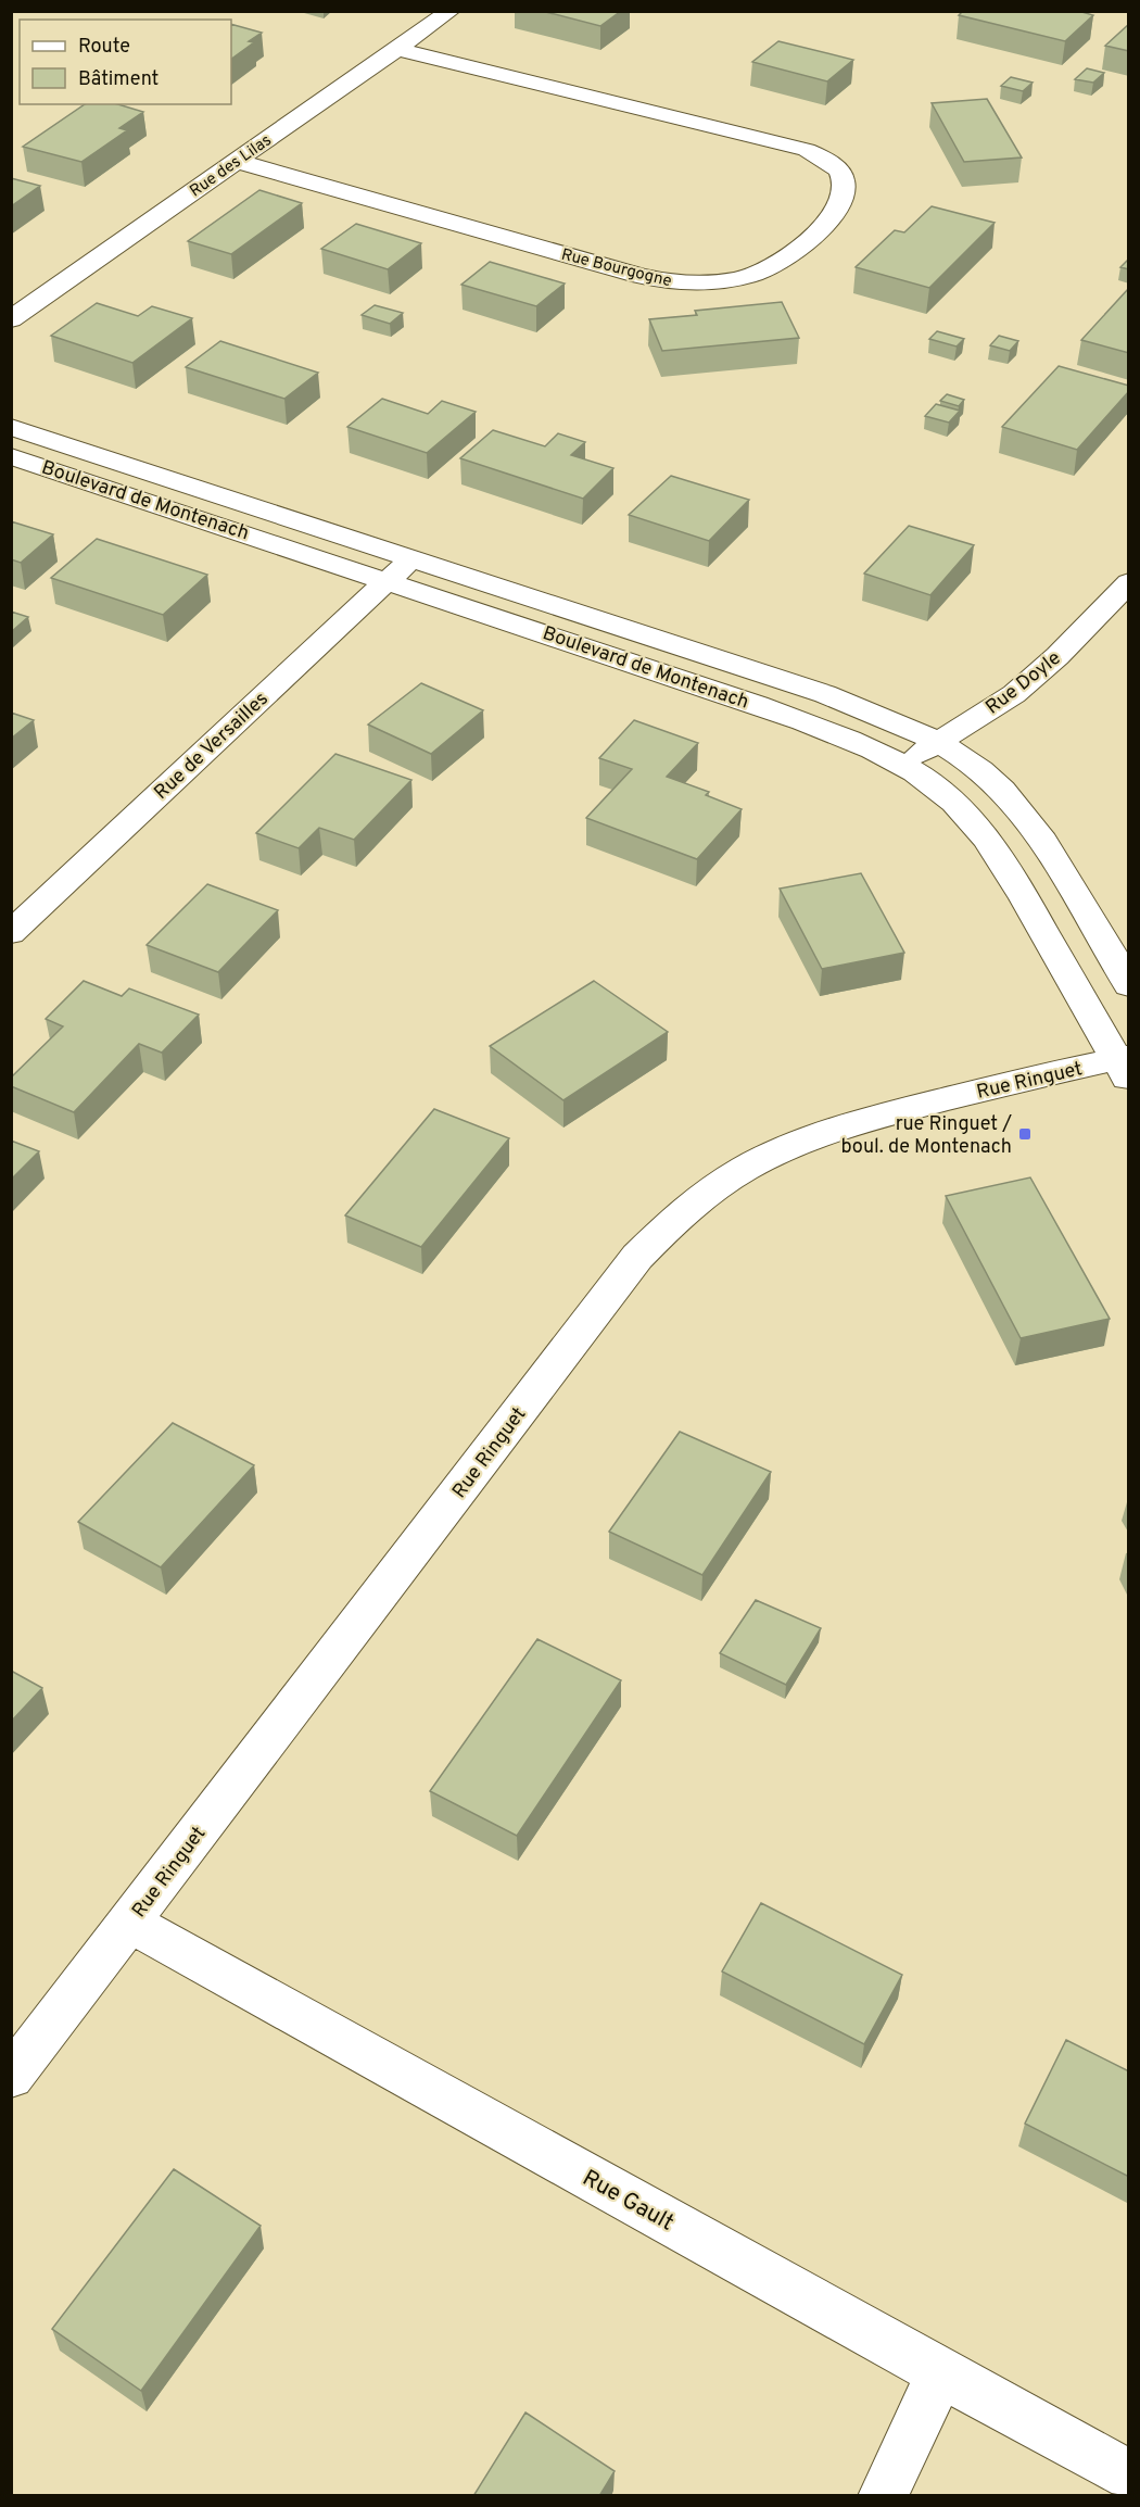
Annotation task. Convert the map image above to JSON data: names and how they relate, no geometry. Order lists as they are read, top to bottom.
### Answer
{
  "streets": {
    "street": [
      "Rue des Lilas",
      "Rue Bourgogne",
      "Boulevard de Montenach",
      "Rue Doyle",
      "Rue de Versailles",
      "Rue Ringuet",
      "Rue Gault"
    ]
  },
  "crossings": [
    ["Rue des Lilas", "Rue Bourgogne"],
    ["Boulevard de Montenach", "Rue Doyle"],
    ["Boulevard de Montenach", "Rue de Versailles"],
    ["Boulevard de Montenach", "Rue Ringuet"],
    ["Rue Ringuet", "Rue Gault"]
  ],
  "places": {
    "transit": ["rue Ringuet / boul. de Montenach"]
  },
  "legend": ["Route", "Bâtiment"]
}
